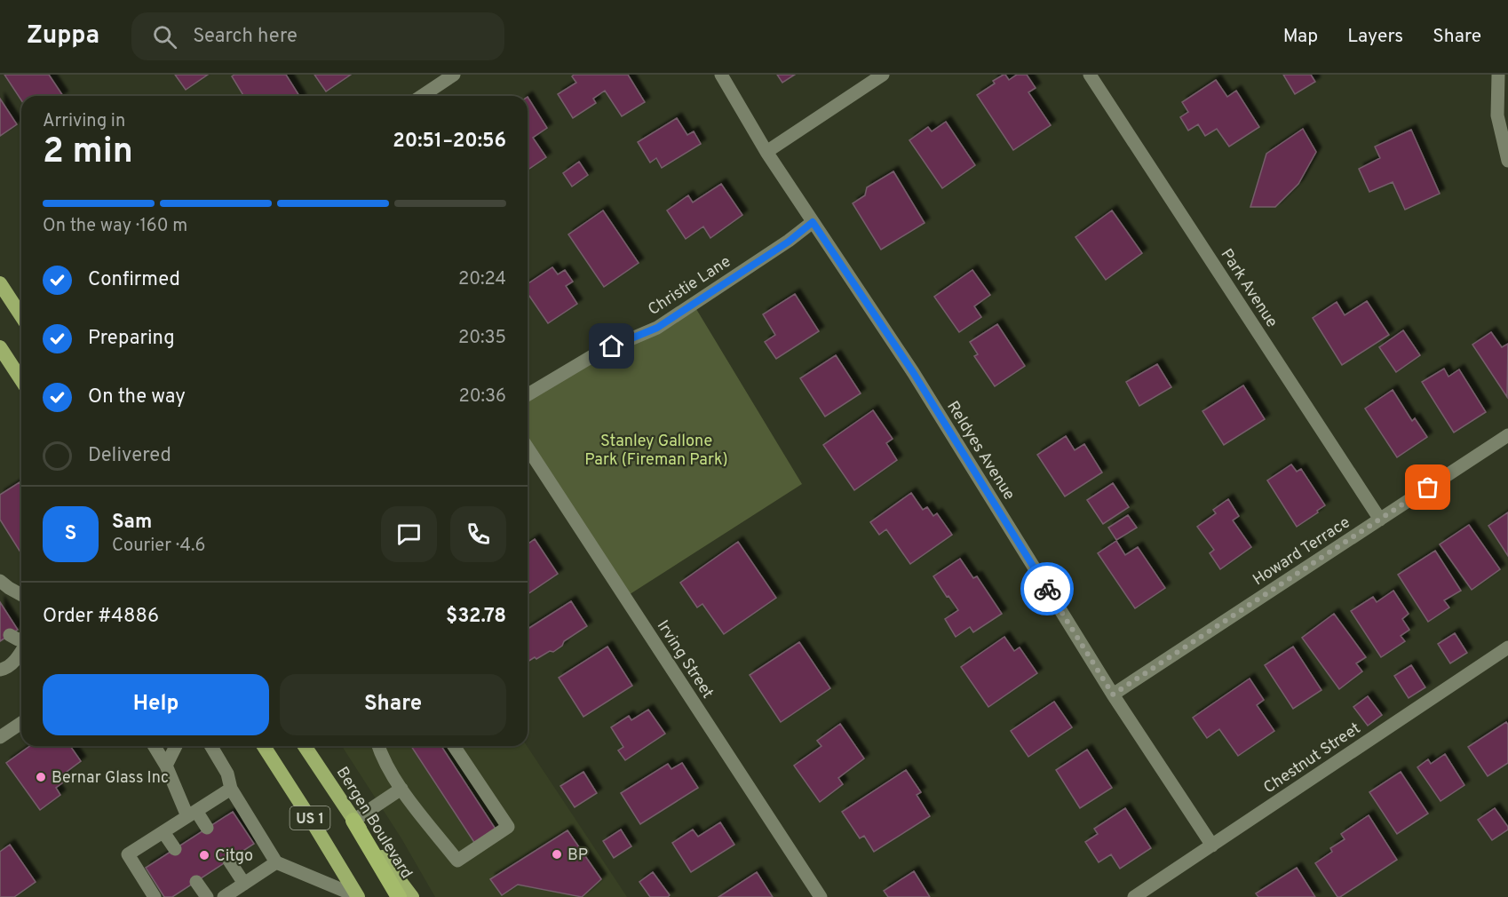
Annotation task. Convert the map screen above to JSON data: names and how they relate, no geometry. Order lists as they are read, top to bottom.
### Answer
{
  "streets": {
    "highway": ["US 1", "Bergen Boulevard"],
    "street": [
      "Christie Lane",
      "Park Avenue",
      "Reldyes Avenue",
      "Howard Terrace",
      "Irving Street",
      "Chestnut Street"
    ]
  },
  "crossings": [
    ["Christie Lane", "Reldyes Avenue"],
    ["Park Avenue", "Howard Terrace"],
    ["Reldyes Avenue", "Howard Terrace"],
    ["Reldyes Avenue", "Chestnut Street"]
  ],
  "parks": ["Stanley Gallone Park (Fireman Park)"],
  "places": ["Bernar Glass Inc", "BP", "Citgo"],
  "page": {
    "header": "Zuppa",
    "search": "Search here",
    "nav": ["Map", "Layers", "Share"],
    "heading": ["2 min", "Arriving in", "20:51–20:56"],
    "panel": [
      "Sam",
      "Courier · 4.6",
      "Order #4886",
      "$32.78"
    ],
    "bar": "On the way · 160 m",
    "list": [
      ["Confirmed", "20:24"],
      ["Preparing", "20:35"],
      ["On the way", "20:36"],
      "Delivered"
    ],
    "round": "S",
    "buttons": ["Help", "Share"]
  }
}
